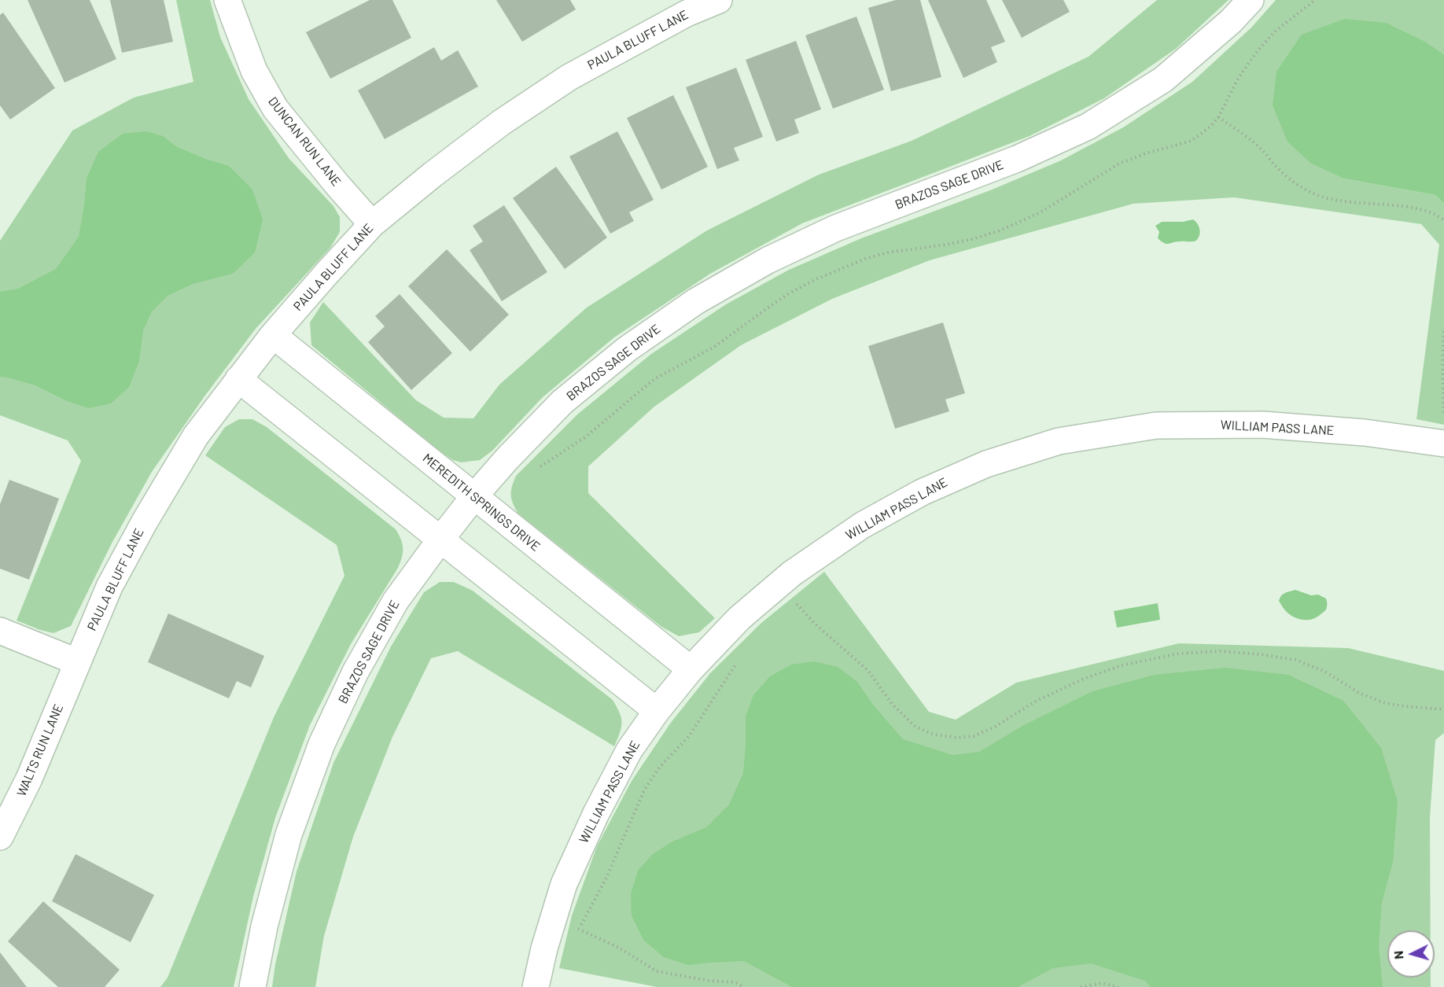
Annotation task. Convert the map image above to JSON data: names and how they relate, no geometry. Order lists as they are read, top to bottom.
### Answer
{
  "streets": {
    "street": [
      "PAULA BLUFF LANE",
      "DUNCAN RUN LANE",
      "BRAZOS SAGE DRIVE",
      "WILLIAM PASS LANE",
      "MEREDITH SPRINGS DRIVE",
      "WALTS RUN LANE"
    ]
  },
  "crossings": [
    ["PAULA BLUFF LANE", "DUNCAN RUN LANE"],
    ["PAULA BLUFF LANE", "MEREDITH SPRINGS DRIVE"],
    ["PAULA BLUFF LANE", "WALTS RUN LANE"],
    ["BRAZOS SAGE DRIVE", "MEREDITH SPRINGS DRIVE"],
    ["WILLIAM PASS LANE", "MEREDITH SPRINGS DRIVE"]
  ],
  "north": "left"
}
